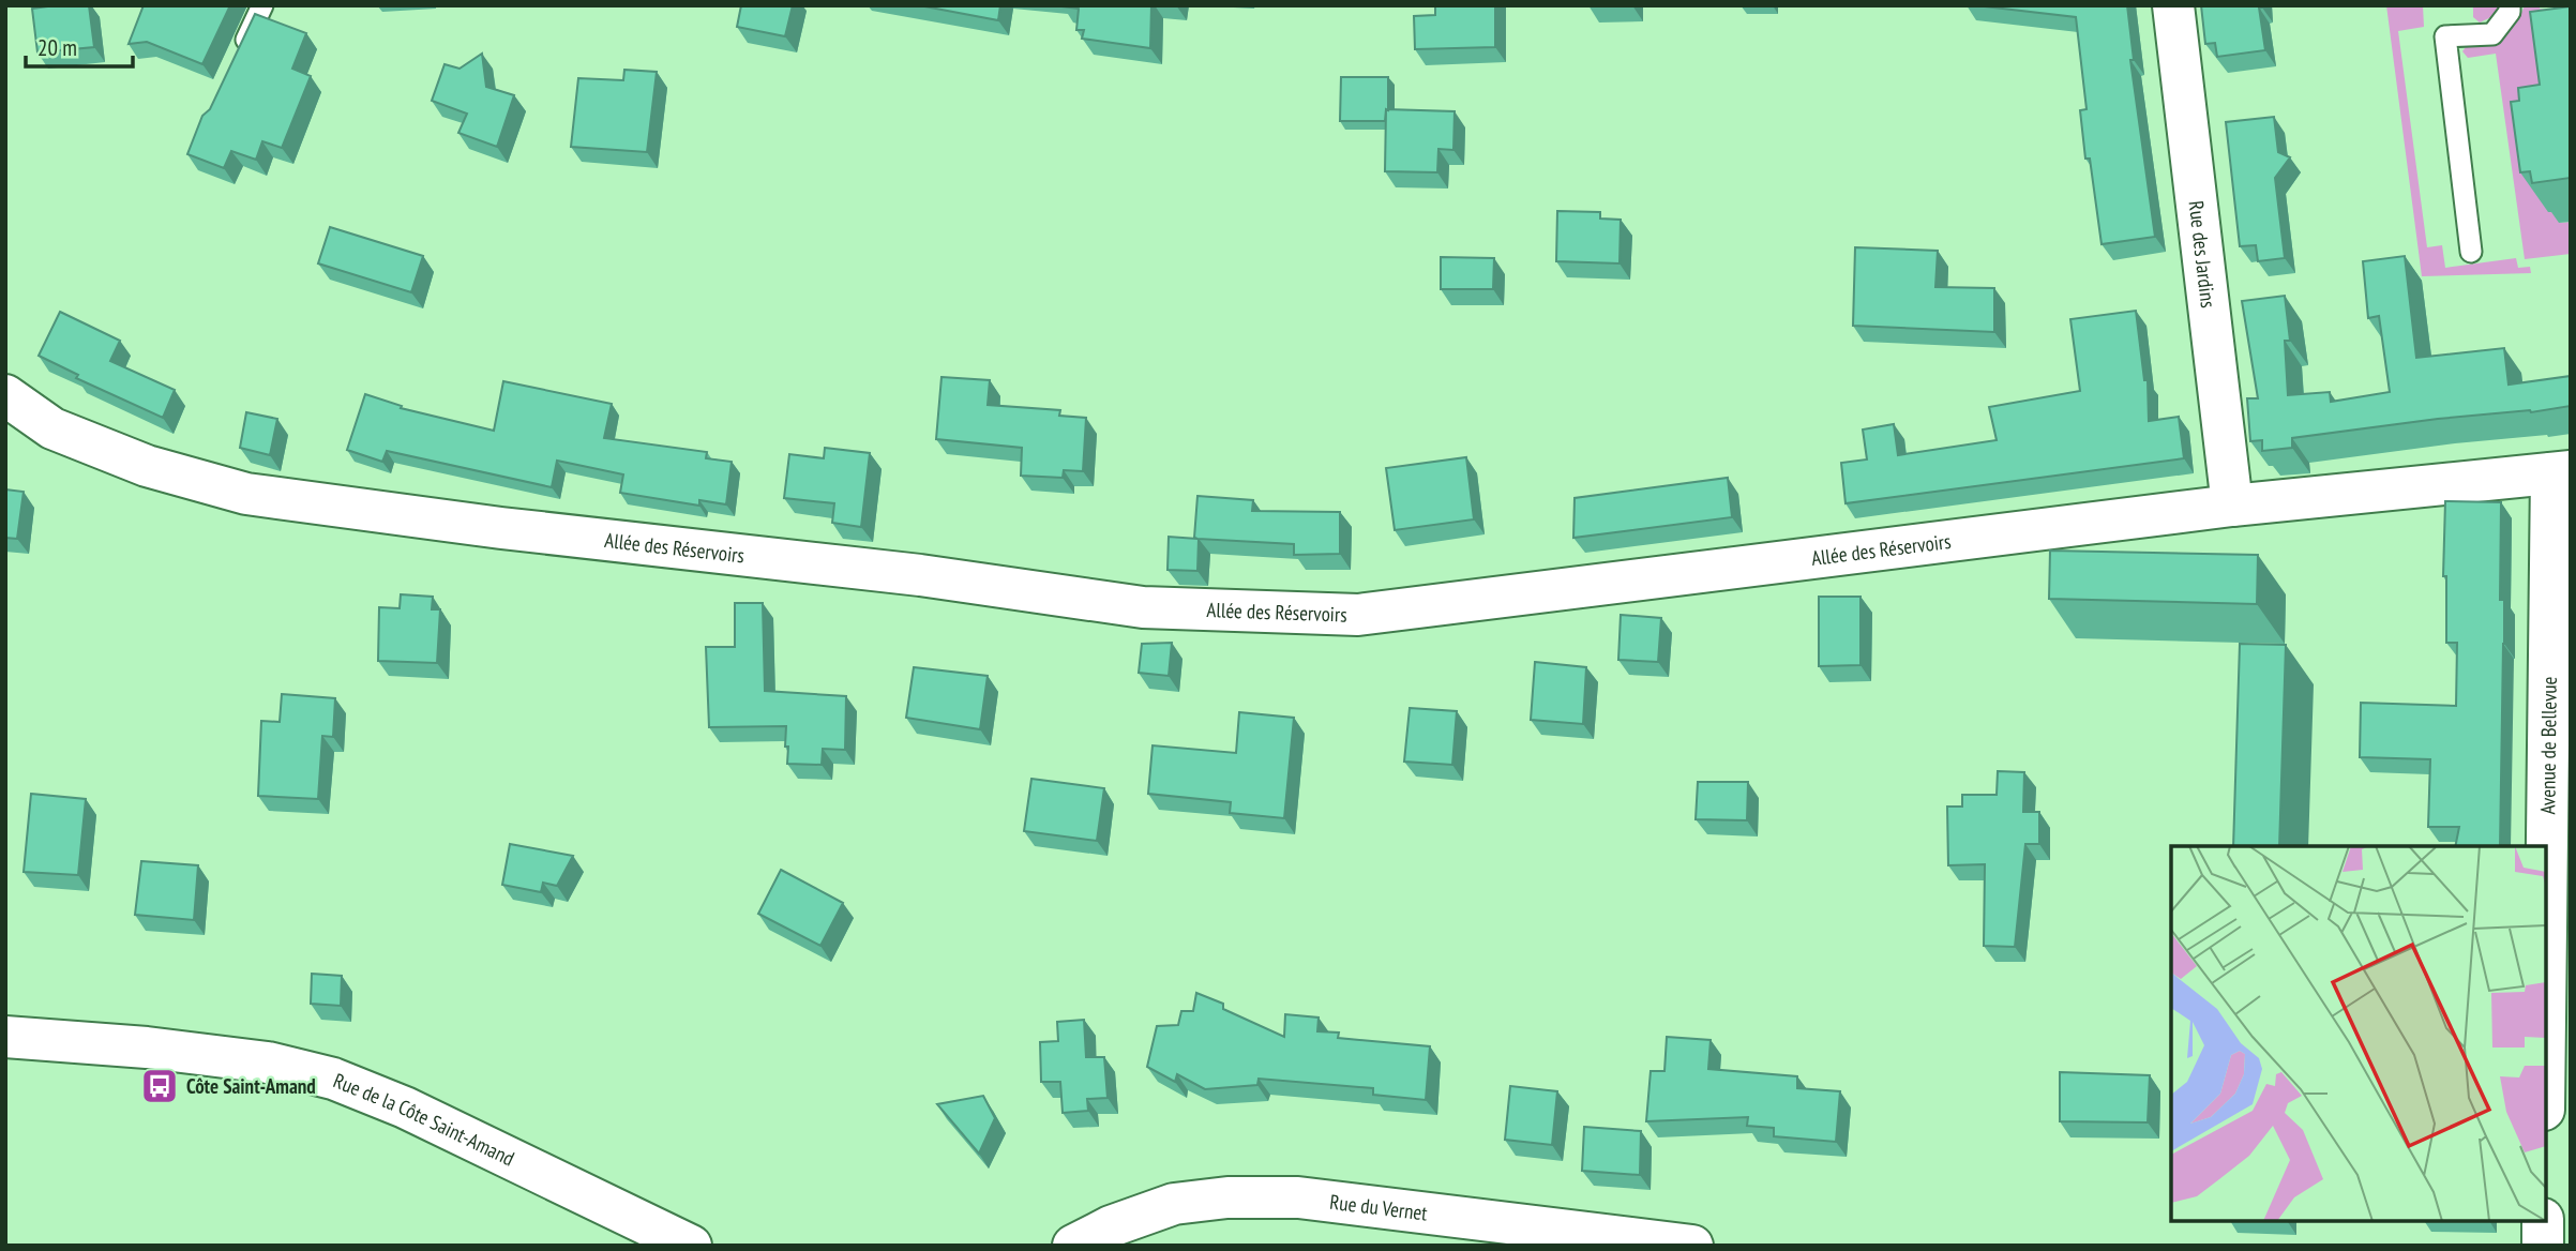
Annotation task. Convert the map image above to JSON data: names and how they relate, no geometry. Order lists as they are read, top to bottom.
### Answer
{
  "streets": {
    "street": [
      "Rue des Jardins",
      "Allée des Réservoirs",
      "Avenue de Bellevue",
      "Rue de la Côte Saint-Amand",
      "Rue du Vernet"
    ]
  },
  "crossings": [
    ["Rue des Jardins", "Allée des Réservoirs"],
    ["Allée des Réservoirs", "Avenue de Bellevue"]
  ],
  "places": {
    "bus stop": ["Côte Saint-Amand"]
  },
  "scale_bar": "20 m"
}
